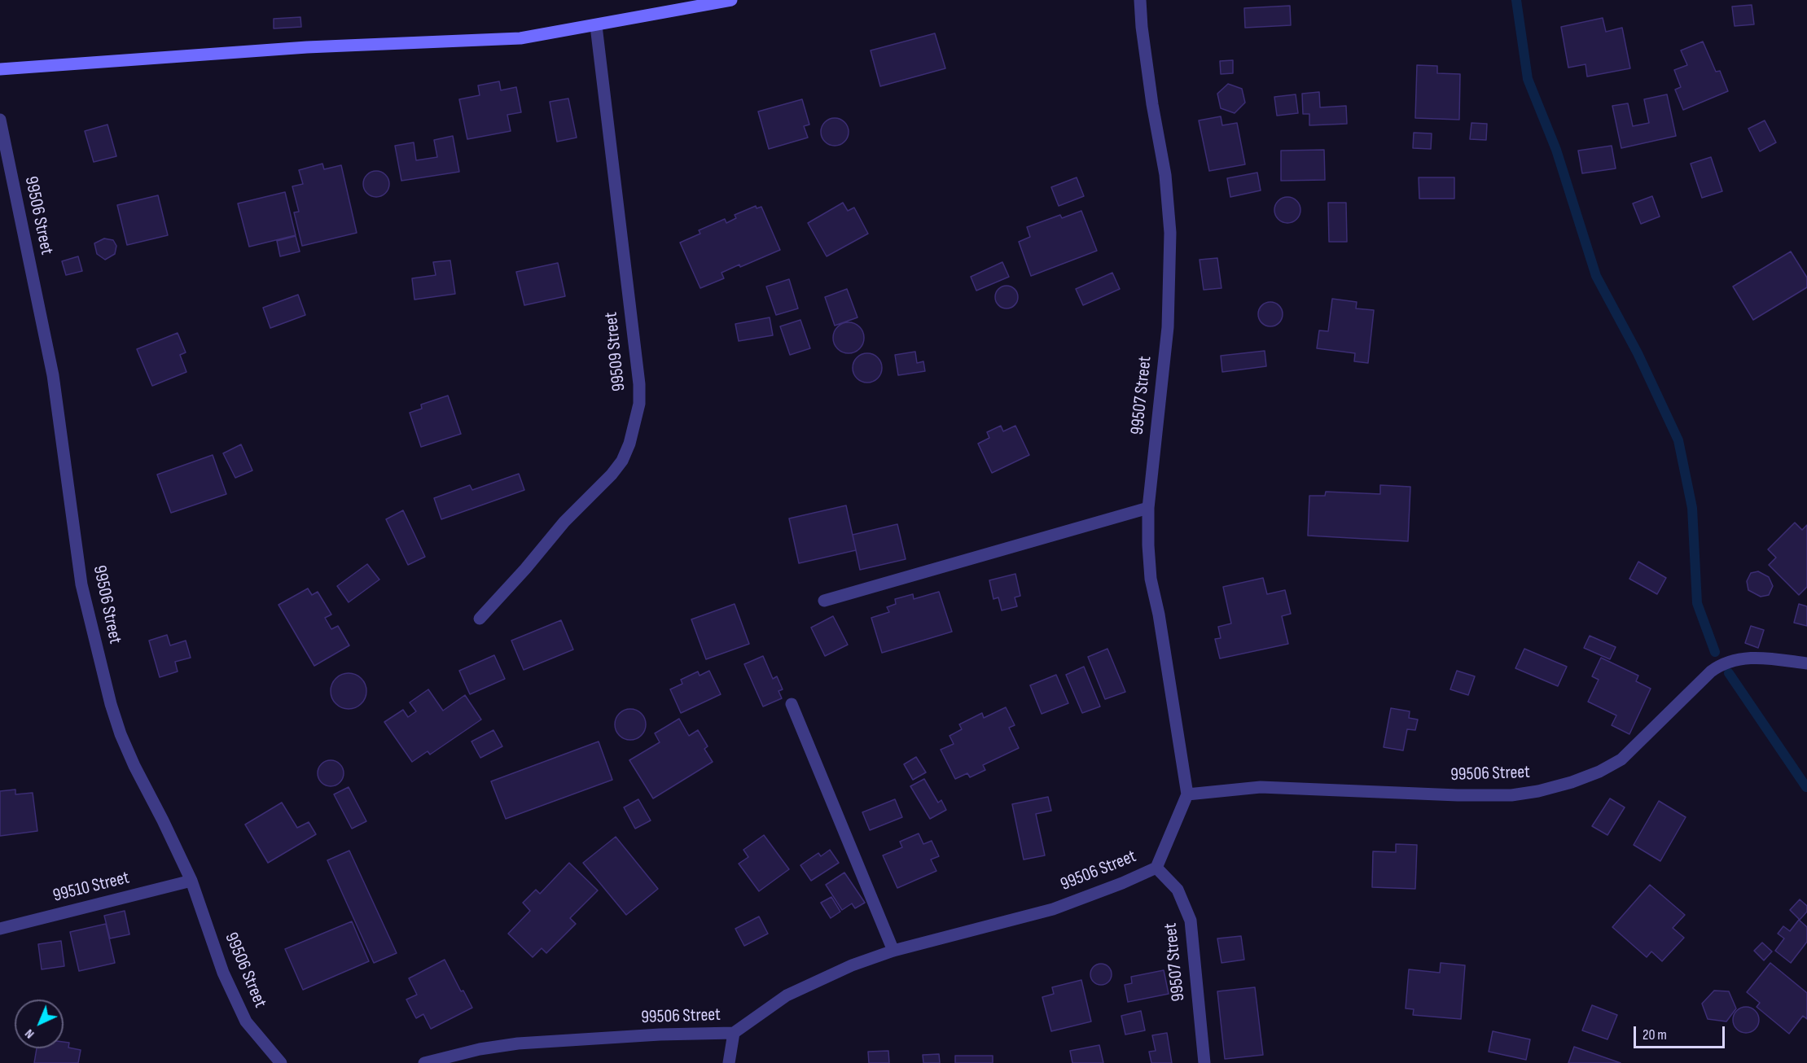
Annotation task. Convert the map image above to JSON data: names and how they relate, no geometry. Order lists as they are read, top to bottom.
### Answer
{
  "streets": {
    "street": [
      "99506 Street",
      "99509 Street",
      "99507 Street",
      "99510 Street"
    ]
  },
  "crossings": [
    ["99506 Street", "99507 Street"],
    ["99506 Street", "99510 Street"]
  ],
  "scale_bar": "20 m",
  "north": "bottom left"
}
